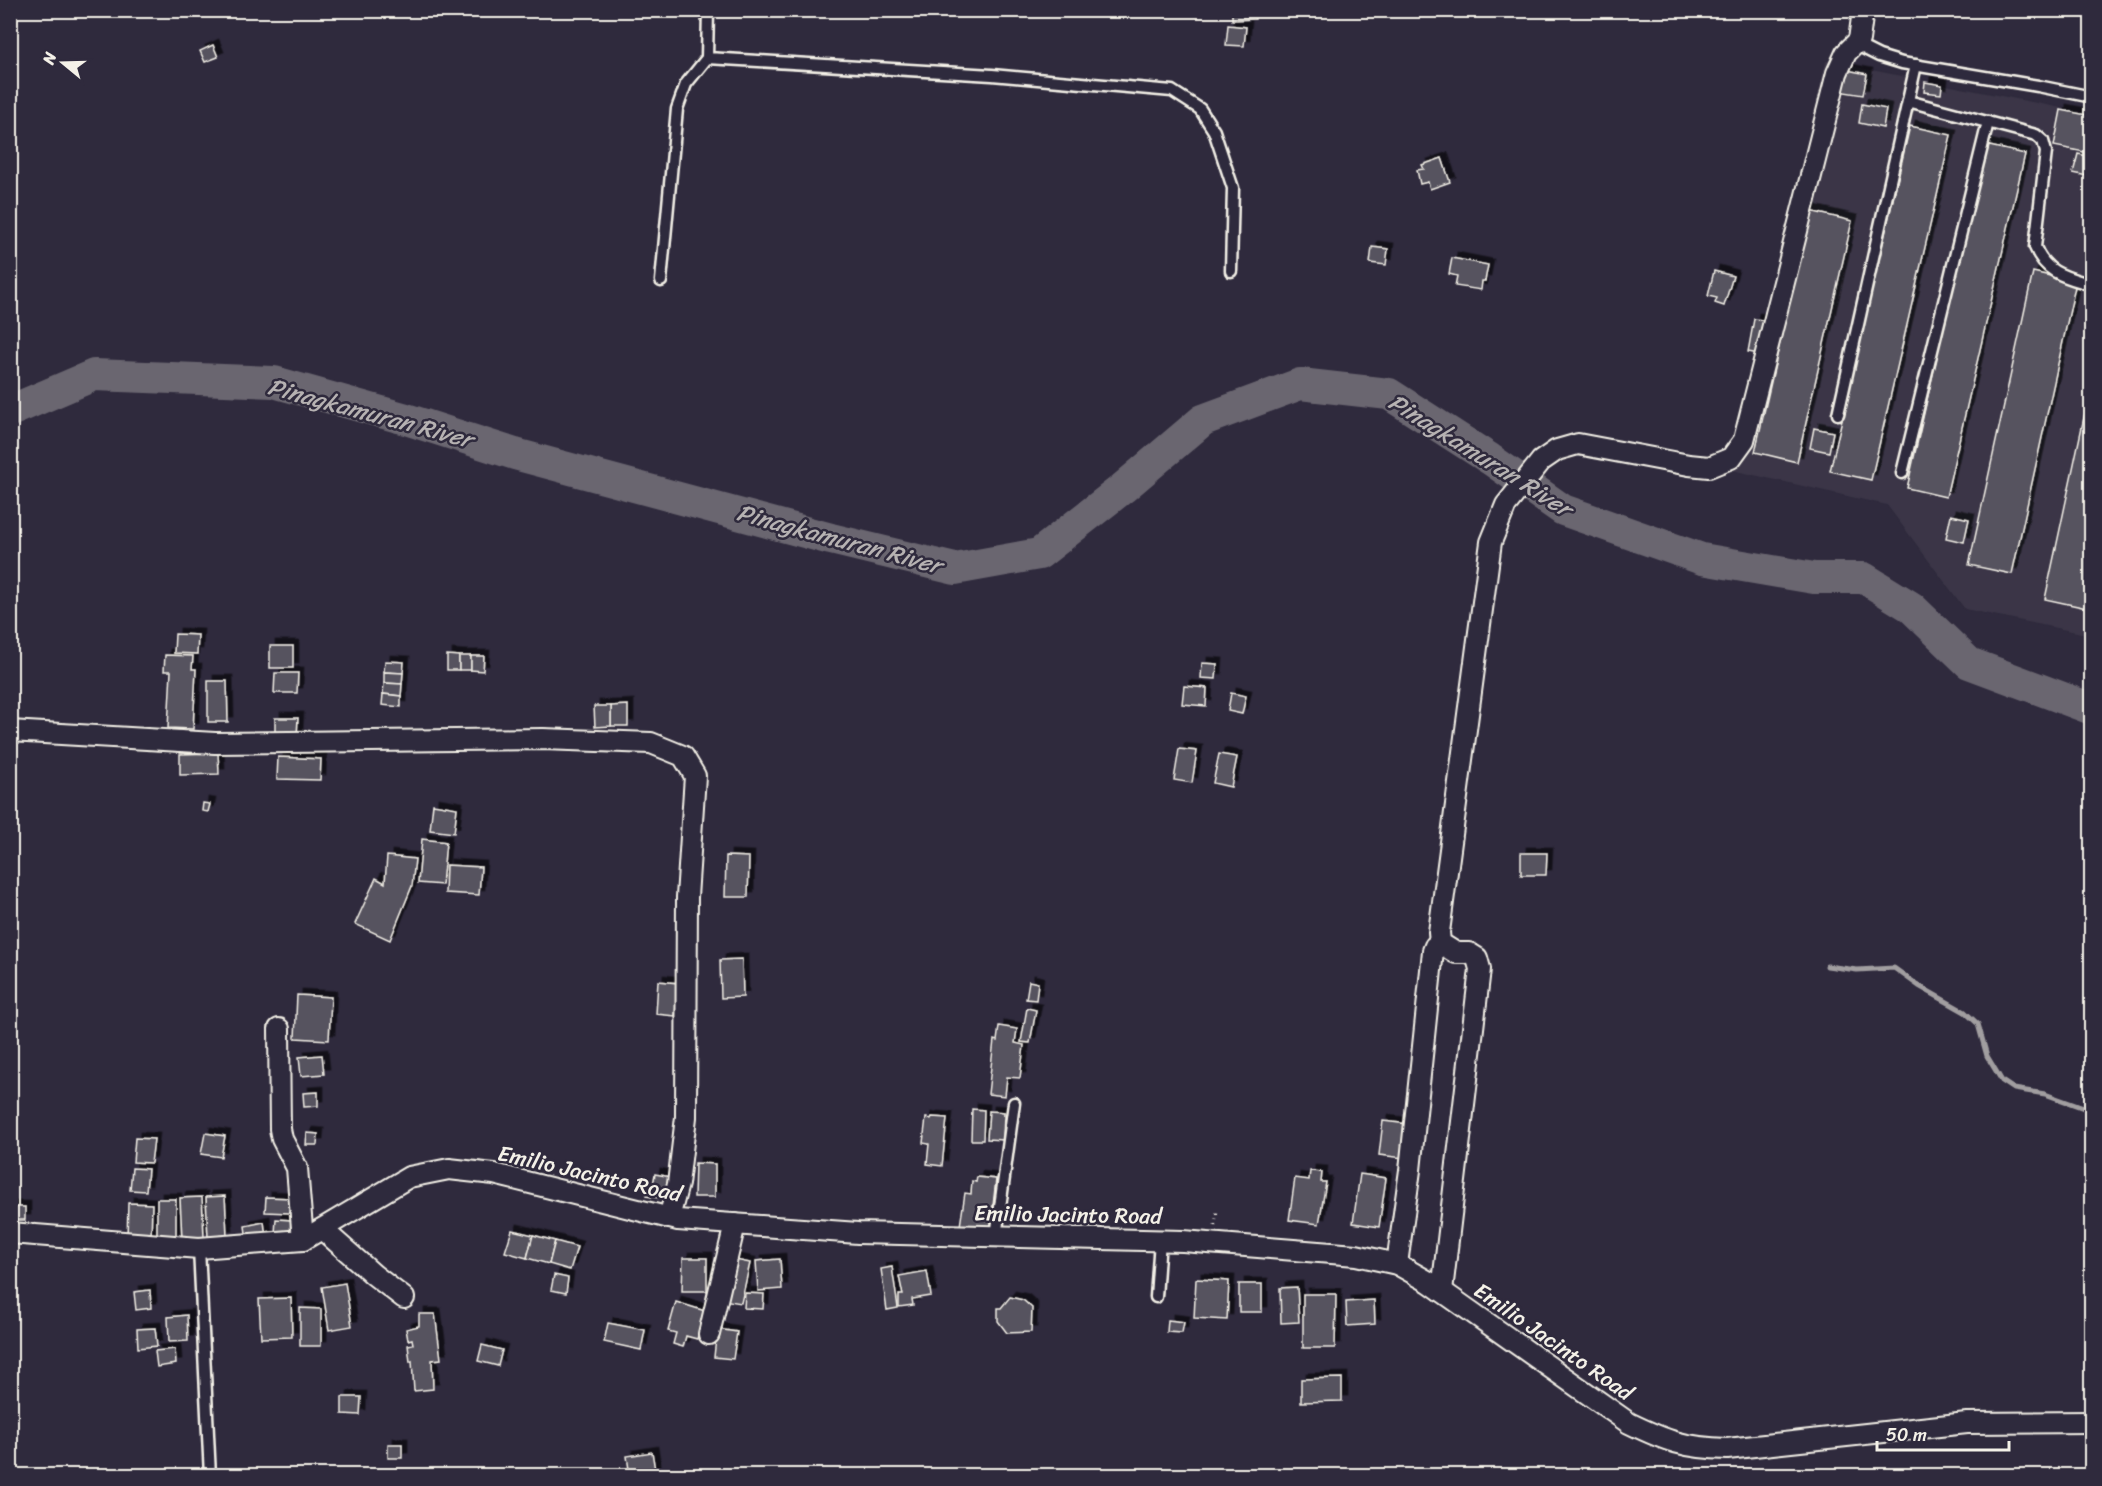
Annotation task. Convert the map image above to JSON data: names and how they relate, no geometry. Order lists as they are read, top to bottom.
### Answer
{
  "streets": {
    "street": ["Emilio Jacinto Road"]
  },
  "water": ["Pinagkamuran River"],
  "scale_bar": "50 m",
  "north": "left"
}
